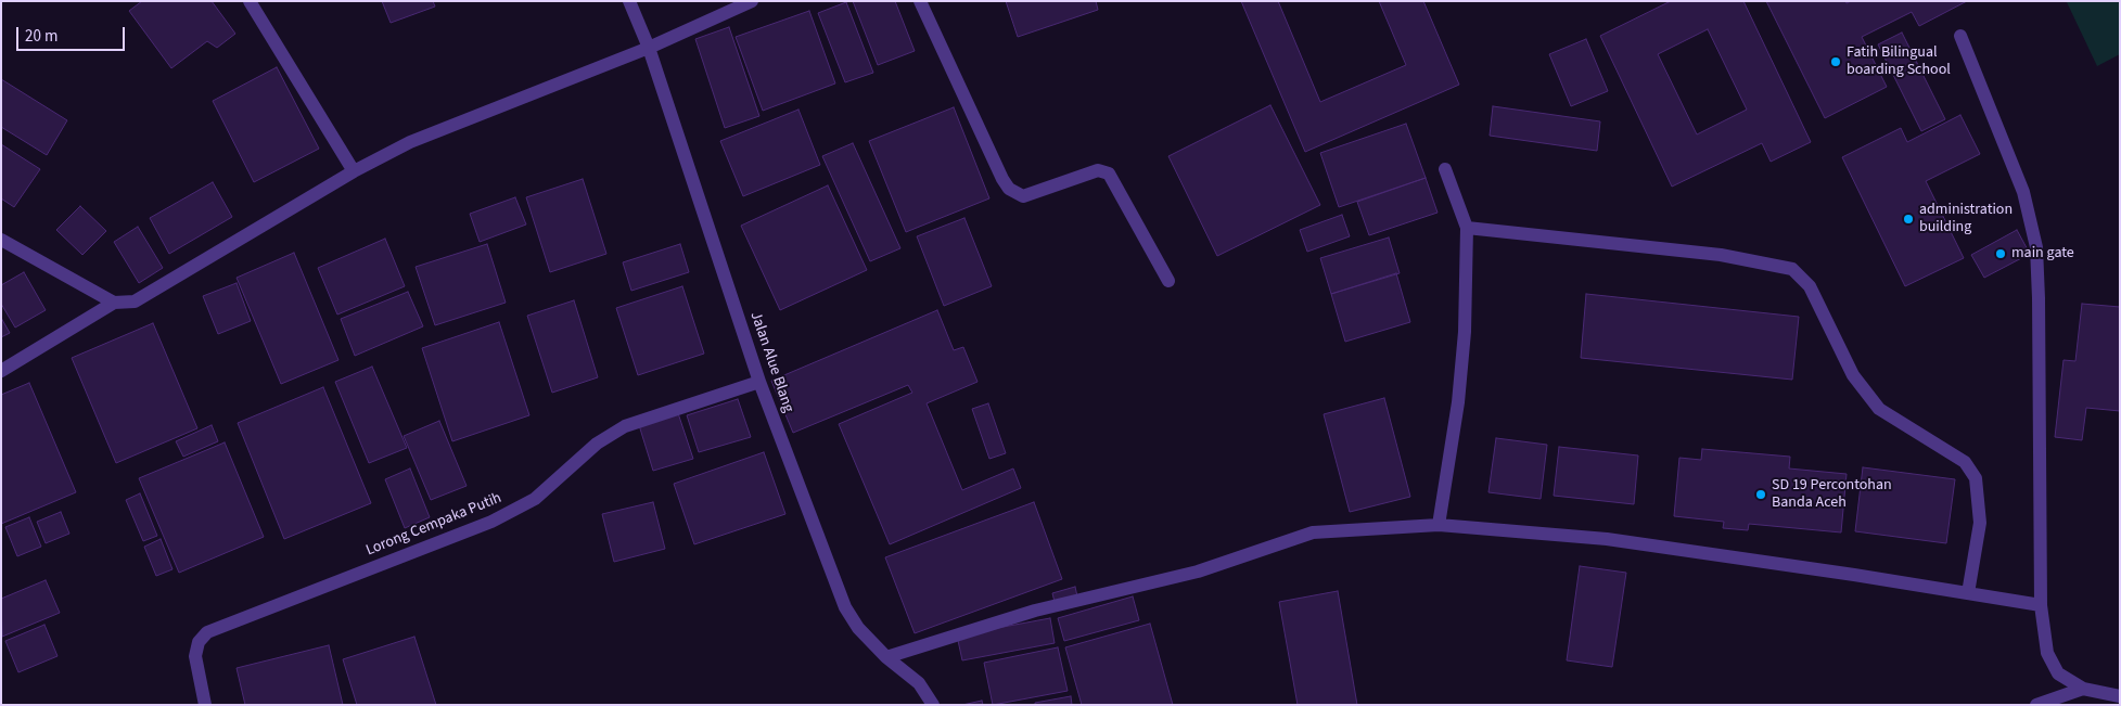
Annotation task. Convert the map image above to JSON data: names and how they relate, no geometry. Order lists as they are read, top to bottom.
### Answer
{
  "streets": {
    "street": ["Jalan Alue Blang", "Lorong Cempaka Putih"]
  },
  "crossings": [
    ["Jalan Alue Blang", "Lorong Cempaka Putih"]
  ],
  "places": [
    "Fatih Bilingual boarding School",
    "administration building",
    "main gate",
    "SD 19 Percontohan Banda Aceh"
  ],
  "scale_bar": "20 m"
}
